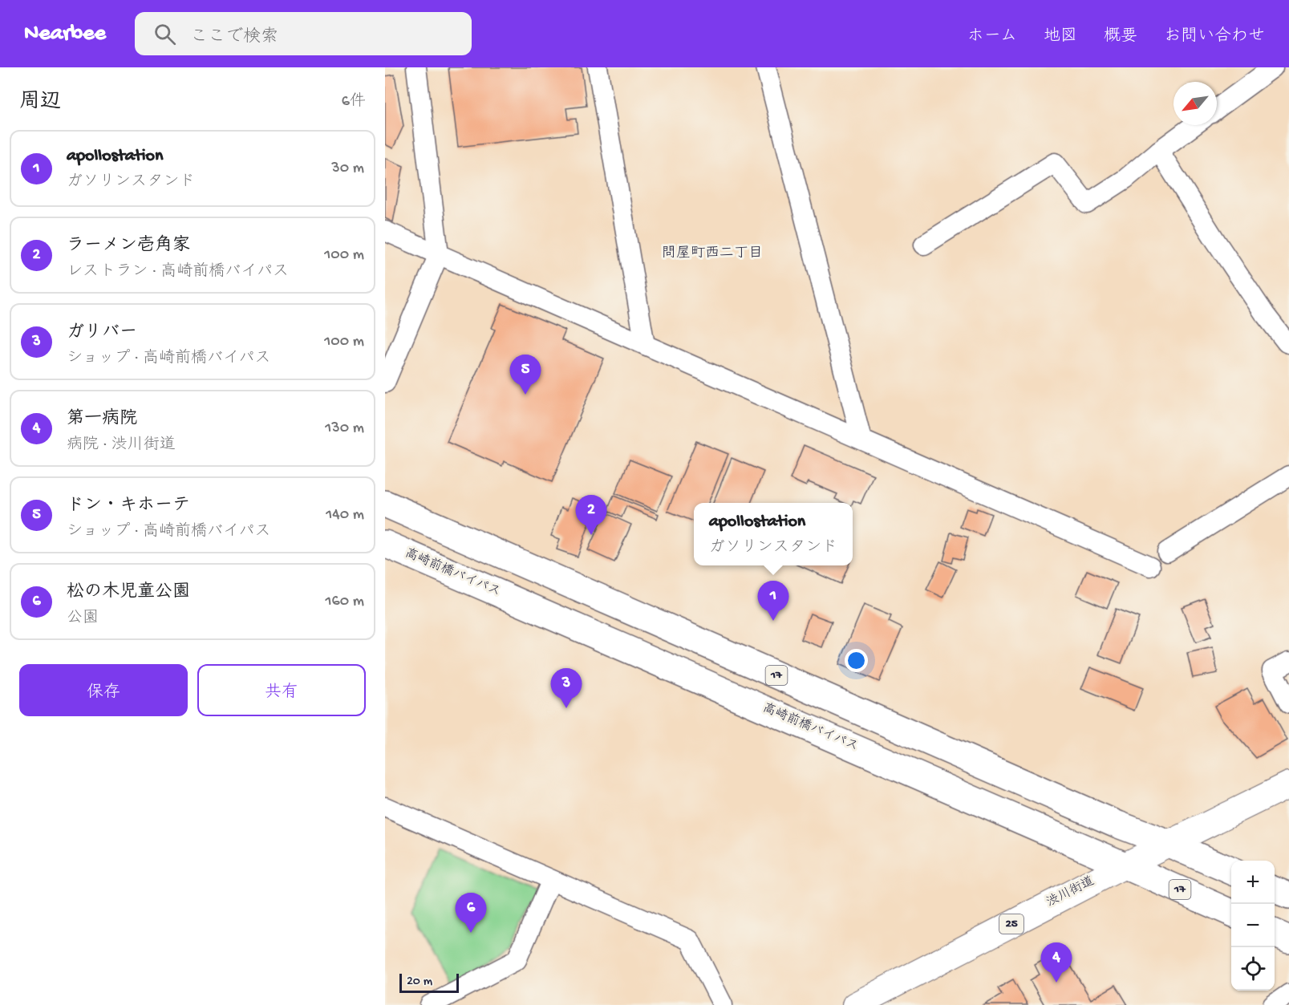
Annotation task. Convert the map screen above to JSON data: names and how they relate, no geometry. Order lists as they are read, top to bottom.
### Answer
{
  "streets": {
    "highway": ["高崎前橋バイパス", "17"],
    "main road": ["渋川街道", "25"]
  },
  "crossings": [
    ["高崎前橋バイパス", "渋川街道"],
    ["17", "渋川街道"]
  ],
  "districts": ["問屋町西二丁目"],
  "scale_bar": "20 m",
  "north": "bottom left",
  "page": {
    "header": "Nearbee",
    "search": "ここで検索",
    "nav": [
      "ホーム",
      "地図",
      "概要",
      "お問い合わせ"
    ],
    "heading": ["周辺", "6件"],
    "list": [
      {
        "mark": "1",
        "name": "apollostation",
        "note": "ガソリンスタンド",
        "value": "30 m"
      },
      {
        "mark": "2",
        "name": "ラーメン壱角家",
        "note": "レストラン · 高崎前橋バイパス",
        "value": "100 m"
      },
      {
        "mark": "3",
        "name": "ガリバー",
        "note": "ショップ · 高崎前橋バイパス",
        "value": "100 m"
      },
      {
        "mark": "4",
        "name": "第一病院",
        "note": "病院 · 渋川街道",
        "value": "130 m"
      },
      {
        "mark": "5",
        "name": "ドン・キホーテ",
        "note": "ショップ · 高崎前橋バイパス",
        "value": "140 m"
      },
      {
        "mark": "6",
        "name": "松の木児童公園",
        "note": "公園",
        "value": "160 m"
      }
    ],
    "pins": [
      "5",
      "2",
      "1",
      "3",
      "6",
      "4"
    ],
    "popup": ["apollostation", "ガソリンスタンド"],
    "buttons": ["保存", "共有"],
    "map_buttons": ["+", "−"],
    "scale": "20 m"
  }
}
